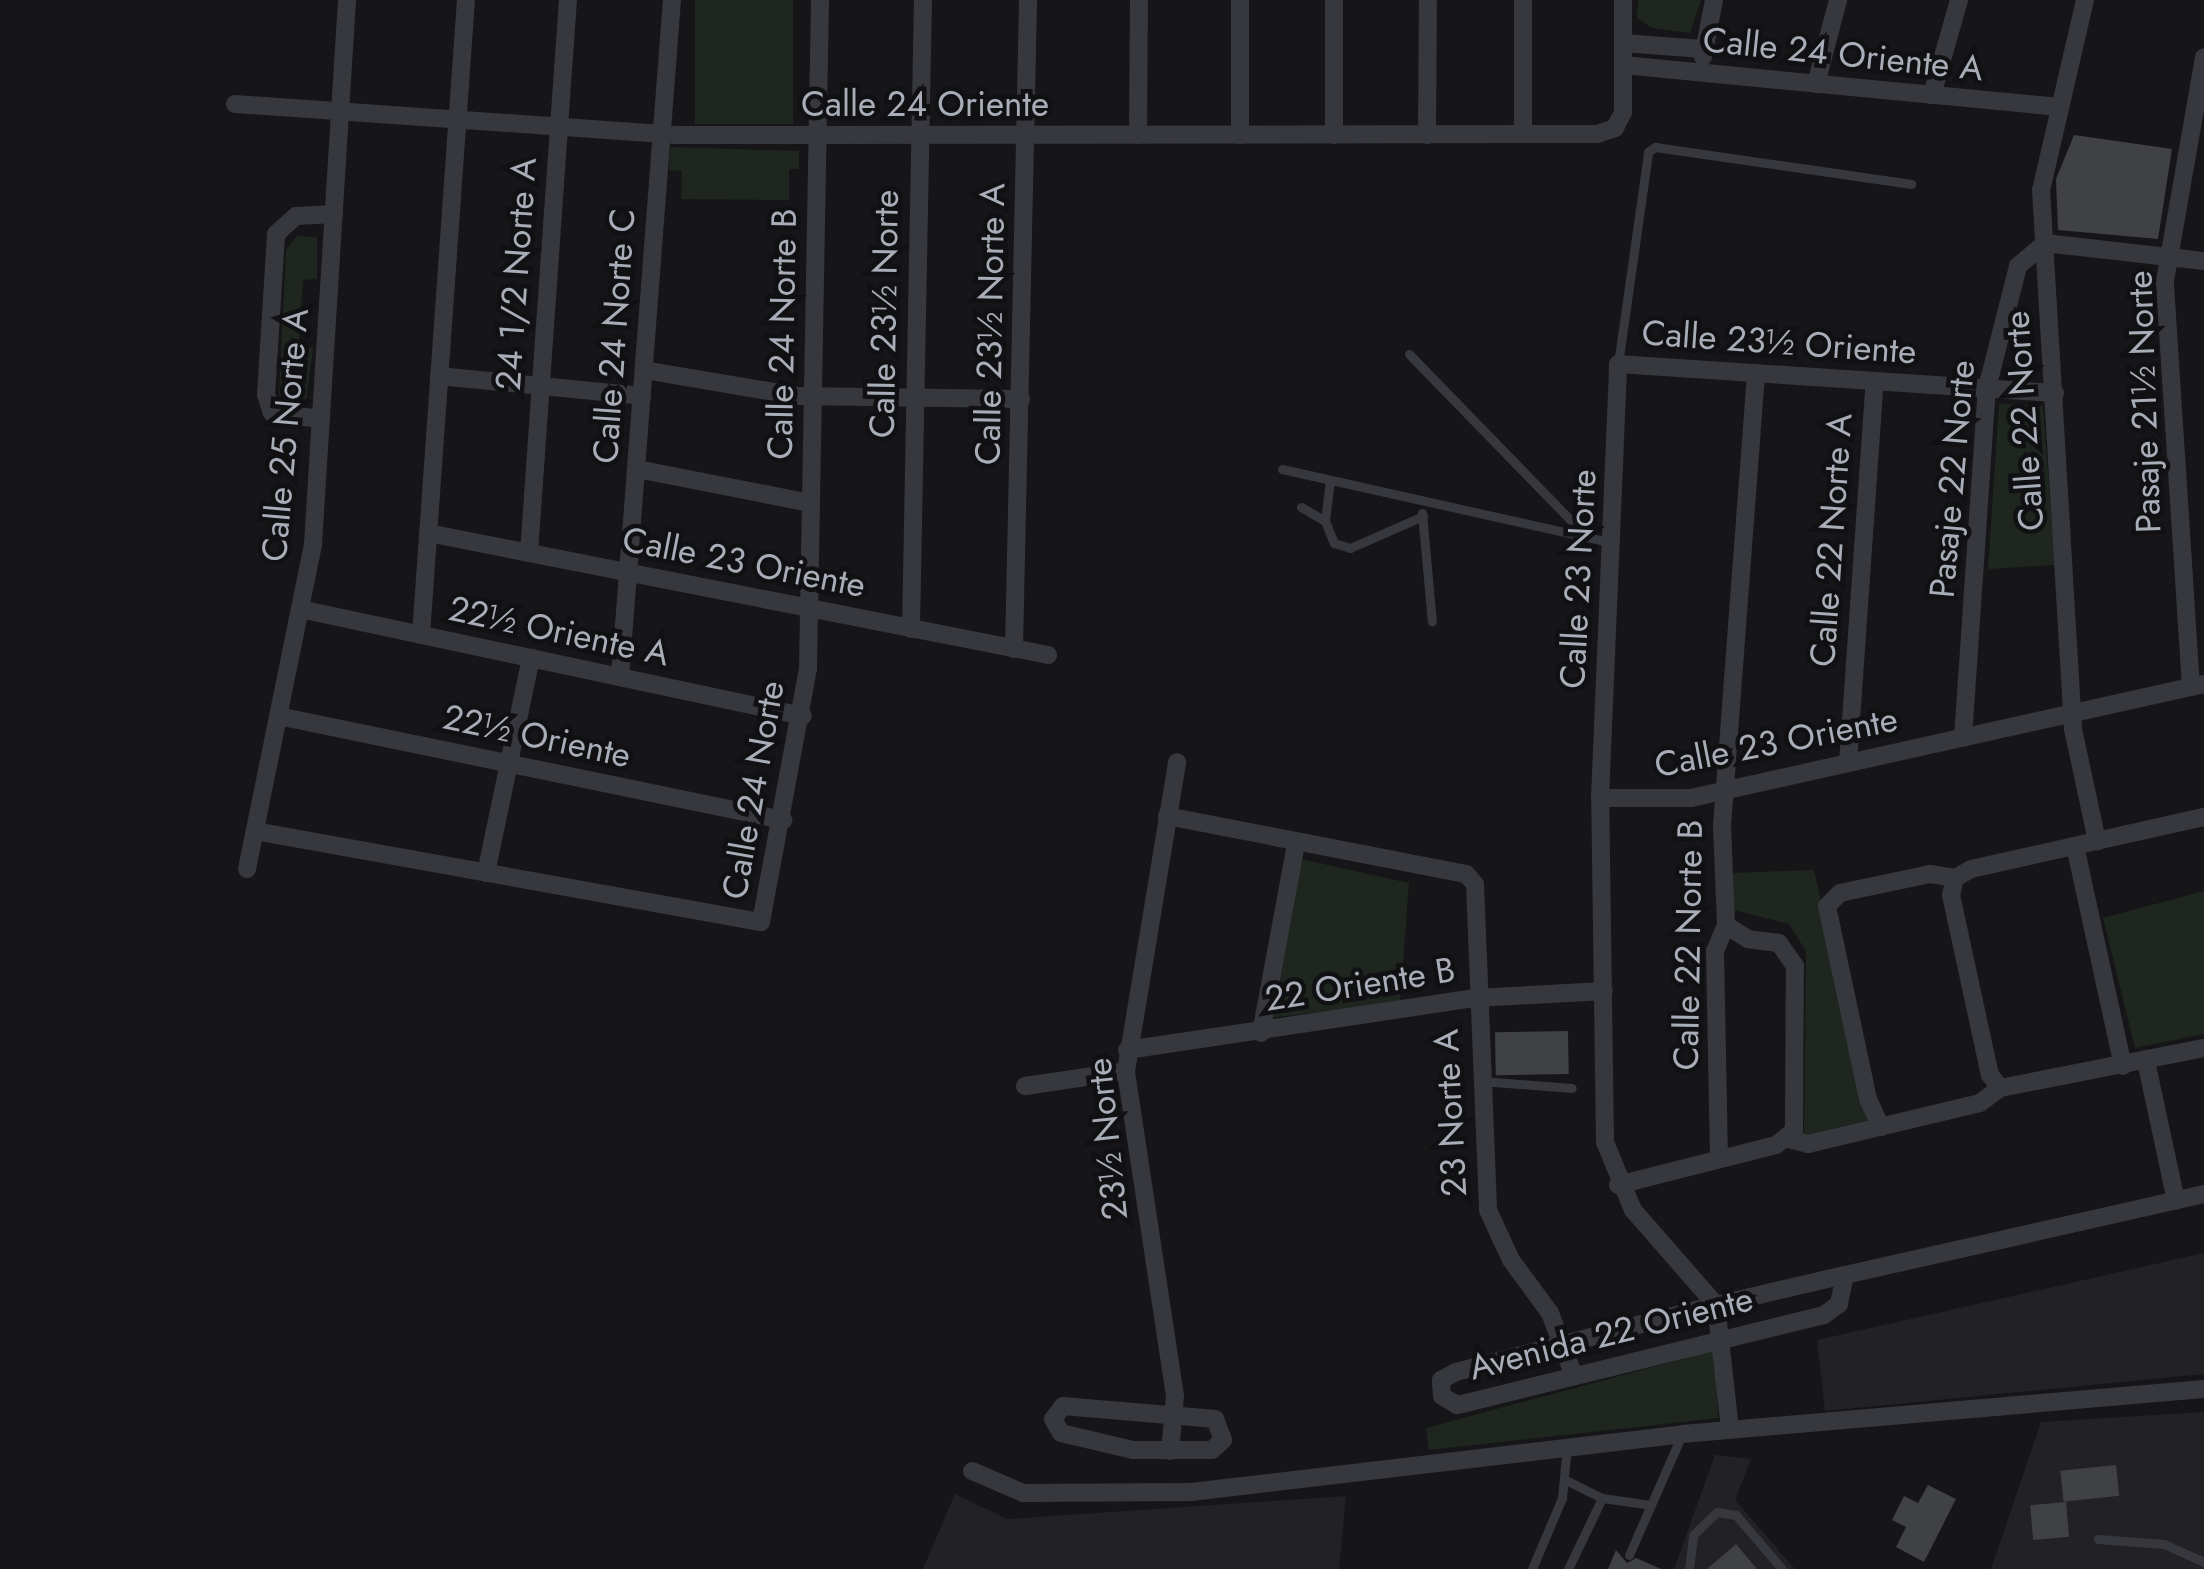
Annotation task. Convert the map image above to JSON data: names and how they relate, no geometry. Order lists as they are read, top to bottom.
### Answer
{
  "streets": {
    "street": [
      "Calle 24 Oriente A",
      "Calle 24 Oriente",
      "24 1/2 Norte A",
      "Calle 23½ Norte",
      "Calle 23½ Norte A",
      "Calle 24 Norte B",
      "Calle 24 Norte C",
      "Calle 23½ Oriente",
      "Pasaje 21½ Norte",
      "Calle 22 Norte",
      "Calle 25 Norte A",
      "Pasaje 22 Norte",
      "Calle 22 Norte A",
      "Calle 23 Oriente",
      "Calle 23 Norte",
      "22½ Oriente A",
      "22½ Oriente",
      "Calle 24 Norte",
      "Calle 22 Norte B",
      "22 Oriente B",
      "23 Norte A",
      "23½ Norte",
      "Avenida 22 Oriente"
    ]
  },
  "crossings": [
    ["Calle 24 Oriente A", "Calle 24 Oriente"],
    ["Calle 24 Oriente A", "Calle 22 Norte"],
    ["Calle 24 Oriente", "24 1/2 Norte A"],
    ["Calle 24 Oriente", "Calle 23½ Norte"],
    ["Calle 24 Oriente", "Calle 23½ Norte A"],
    ["Calle 24 Oriente", "Calle 24 Norte B"],
    ["Calle 24 Oriente", "Calle 24 Norte C"],
    ["Calle 24 Oriente", "Calle 25 Norte A"],
    ["24 1/2 Norte A", "Calle 23 Oriente"],
    ["Calle 23½ Norte", "Calle 23 Oriente"],
    ["Calle 23½ Norte A", "Calle 23 Oriente"],
    ["Calle 24 Norte B", "Calle 23 Oriente"],
    ["Calle 24 Norte B", "Calle 24 Norte"],
    ["Calle 24 Norte C", "Calle 23 Oriente"],
    ["Calle 24 Norte C", "22½ Oriente A"],
    ["Calle 23½ Oriente", "Calle 22 Norte"],
    ["Calle 23½ Oriente", "Pasaje 22 Norte"],
    ["Calle 23½ Oriente", "Calle 22 Norte A"],
    ["Calle 23½ Oriente", "Calle 23 Norte"],
    ["Calle 23½ Oriente", "Calle 22 Norte B"],
    ["Pasaje 21½ Norte", "Calle 23 Oriente"],
    ["Calle 22 Norte", "Pasaje 22 Norte"],
    ["Calle 22 Norte", "Calle 23 Oriente"],
    ["Calle 25 Norte A", "22½ Oriente A"],
    ["Calle 25 Norte A", "22½ Oriente"],
    ["Pasaje 22 Norte", "Calle 23 Oriente"],
    ["Calle 22 Norte A", "Calle 23 Oriente"],
    ["Calle 23 Oriente", "Calle 23 Norte"],
    ["Calle 23 Oriente", "Calle 22 Norte B"],
    ["22½ Oriente A", "Calle 24 Norte"],
    ["22½ Oriente", "Calle 24 Norte"],
    ["22 Oriente B", "23 Norte A"],
    ["22 Oriente B", "23½ Norte"],
    ["23 Norte A", "Avenida 22 Oriente"]
  ]
}
